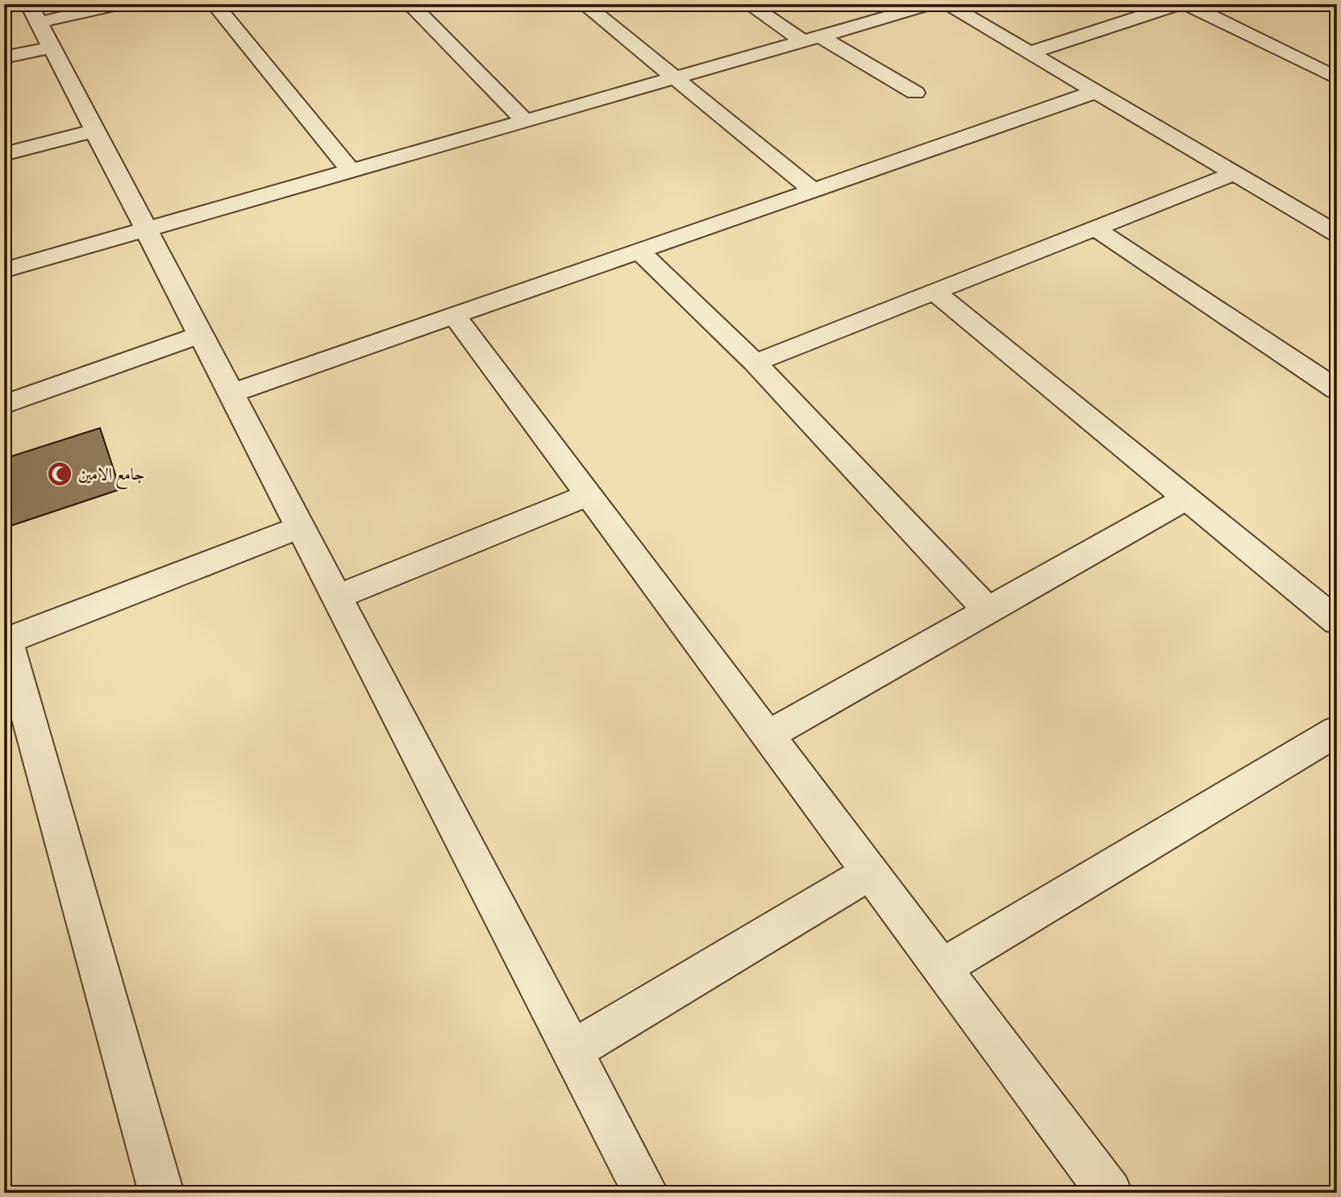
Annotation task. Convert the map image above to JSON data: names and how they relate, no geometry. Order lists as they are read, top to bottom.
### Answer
{
  "places": {
    "mosque": ["جامع الامين"]
  }
}
